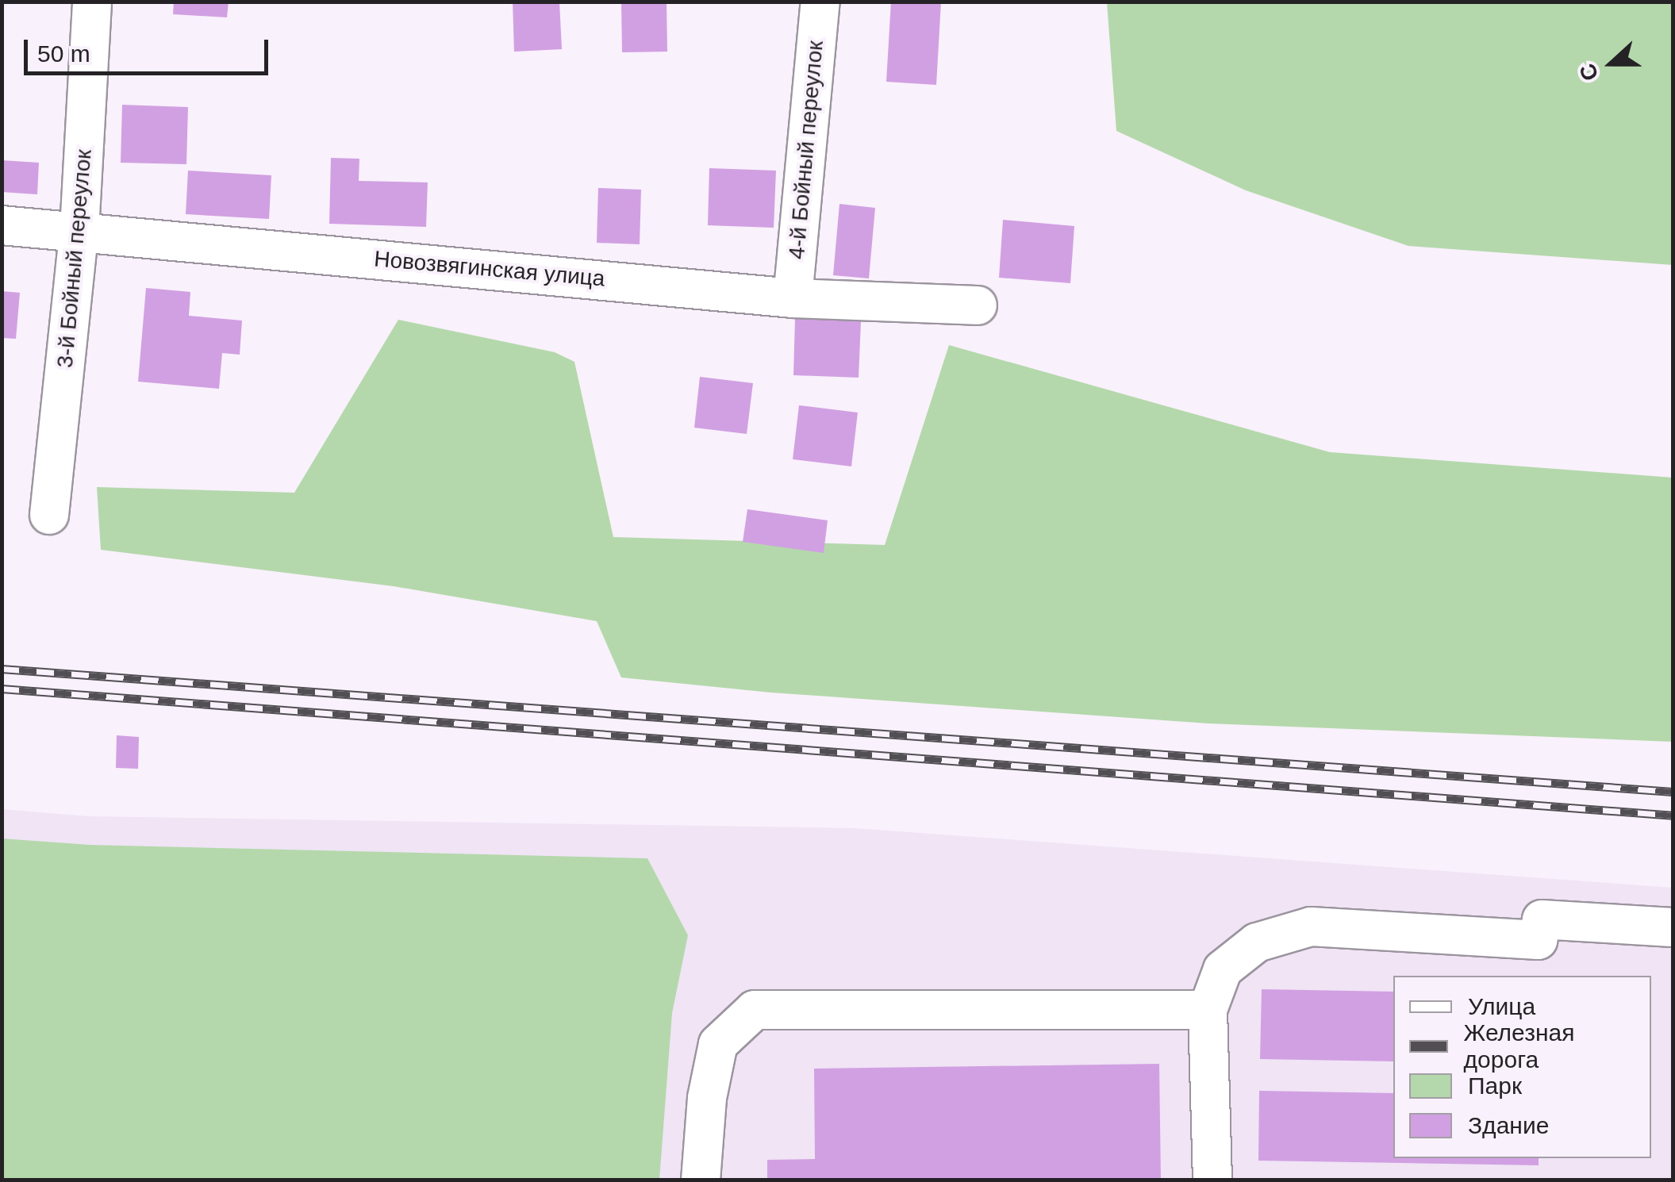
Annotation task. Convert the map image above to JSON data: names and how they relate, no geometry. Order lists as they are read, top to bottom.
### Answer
{
  "streets": {
    "street": ["4-й Бойный переулок", "3-й Бойный переулок", "Новозвягинская улица"]
  },
  "crossings": [
    ["4-й Бойный переулок", "Новозвягинская улица"],
    ["3-й Бойный переулок", "Новозвягинская улица"]
  ],
  "legend": [
    "Улица",
    "Железная дорога",
    "Парк",
    "Здание"
  ],
  "scale_bar": "50 m",
  "north": "left"
}
